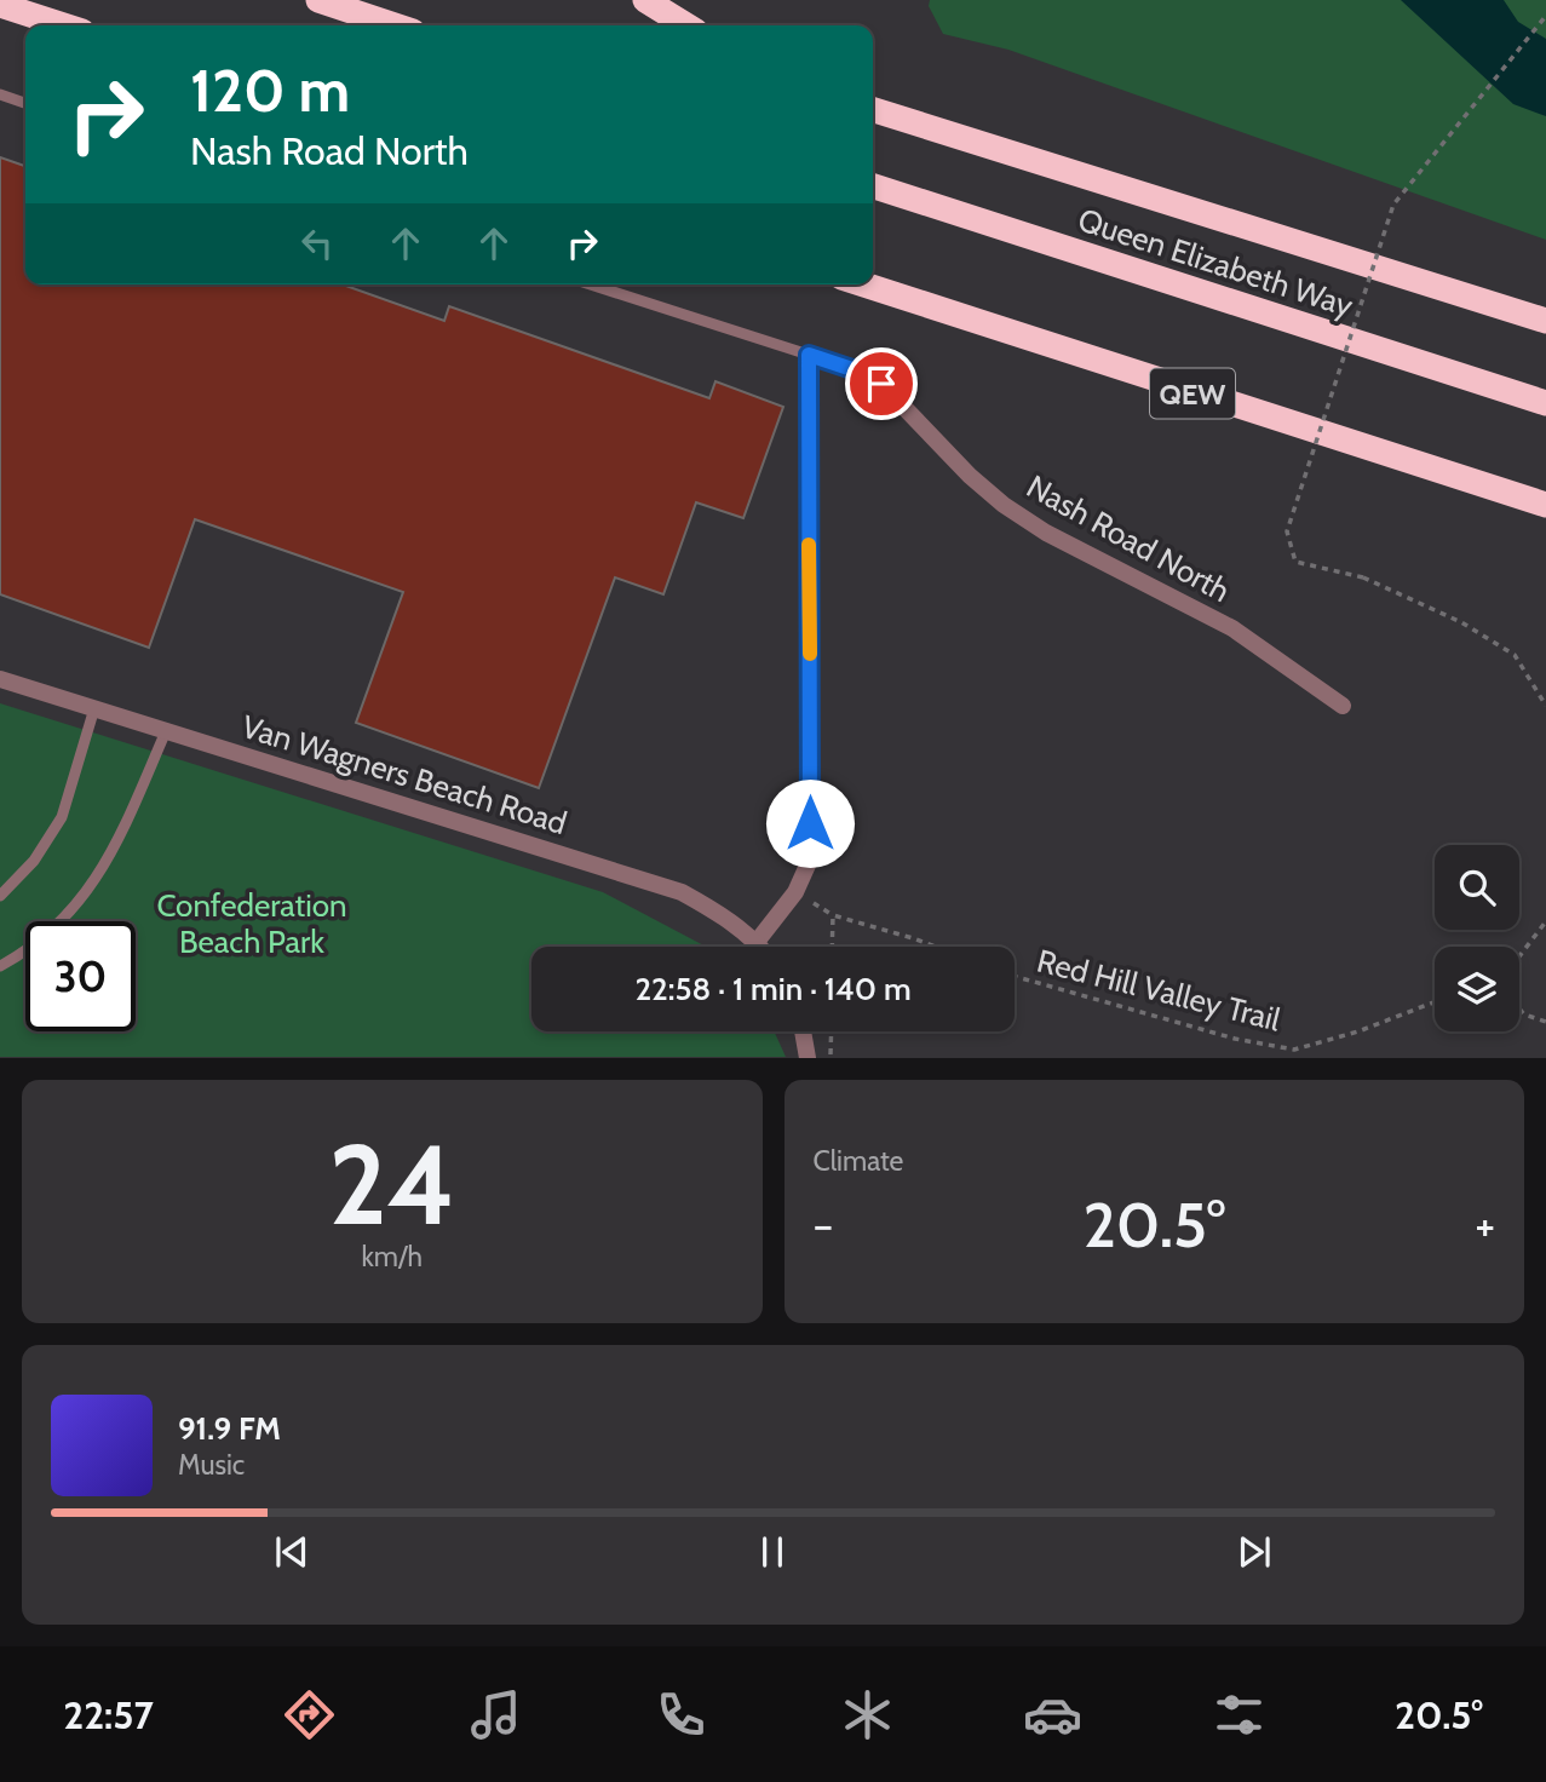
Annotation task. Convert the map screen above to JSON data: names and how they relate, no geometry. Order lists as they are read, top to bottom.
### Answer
{
  "streets": {
    "highway": ["Queen Elizabeth Way", "QEW"],
    "street": ["Nash Road North", "Van Wagners Beach Road"],
    "path": ["Red Hill Valley Trail"]
  },
  "parks": ["Confederation Beach Park"],
  "page": {
    "turn": ["120 m", "Nash Road North"],
    "limit": "30",
    "trip": "22:58 · 1 min · 140 m",
    "tile": [
      ["24", "km/h"],
      "Climate"
    ],
    "heat": ["−", "20.5°", "+"],
    "song": ["91.9 FM", "Music"],
    "tabs": ["22:57", "20.5°"]
  }
}
